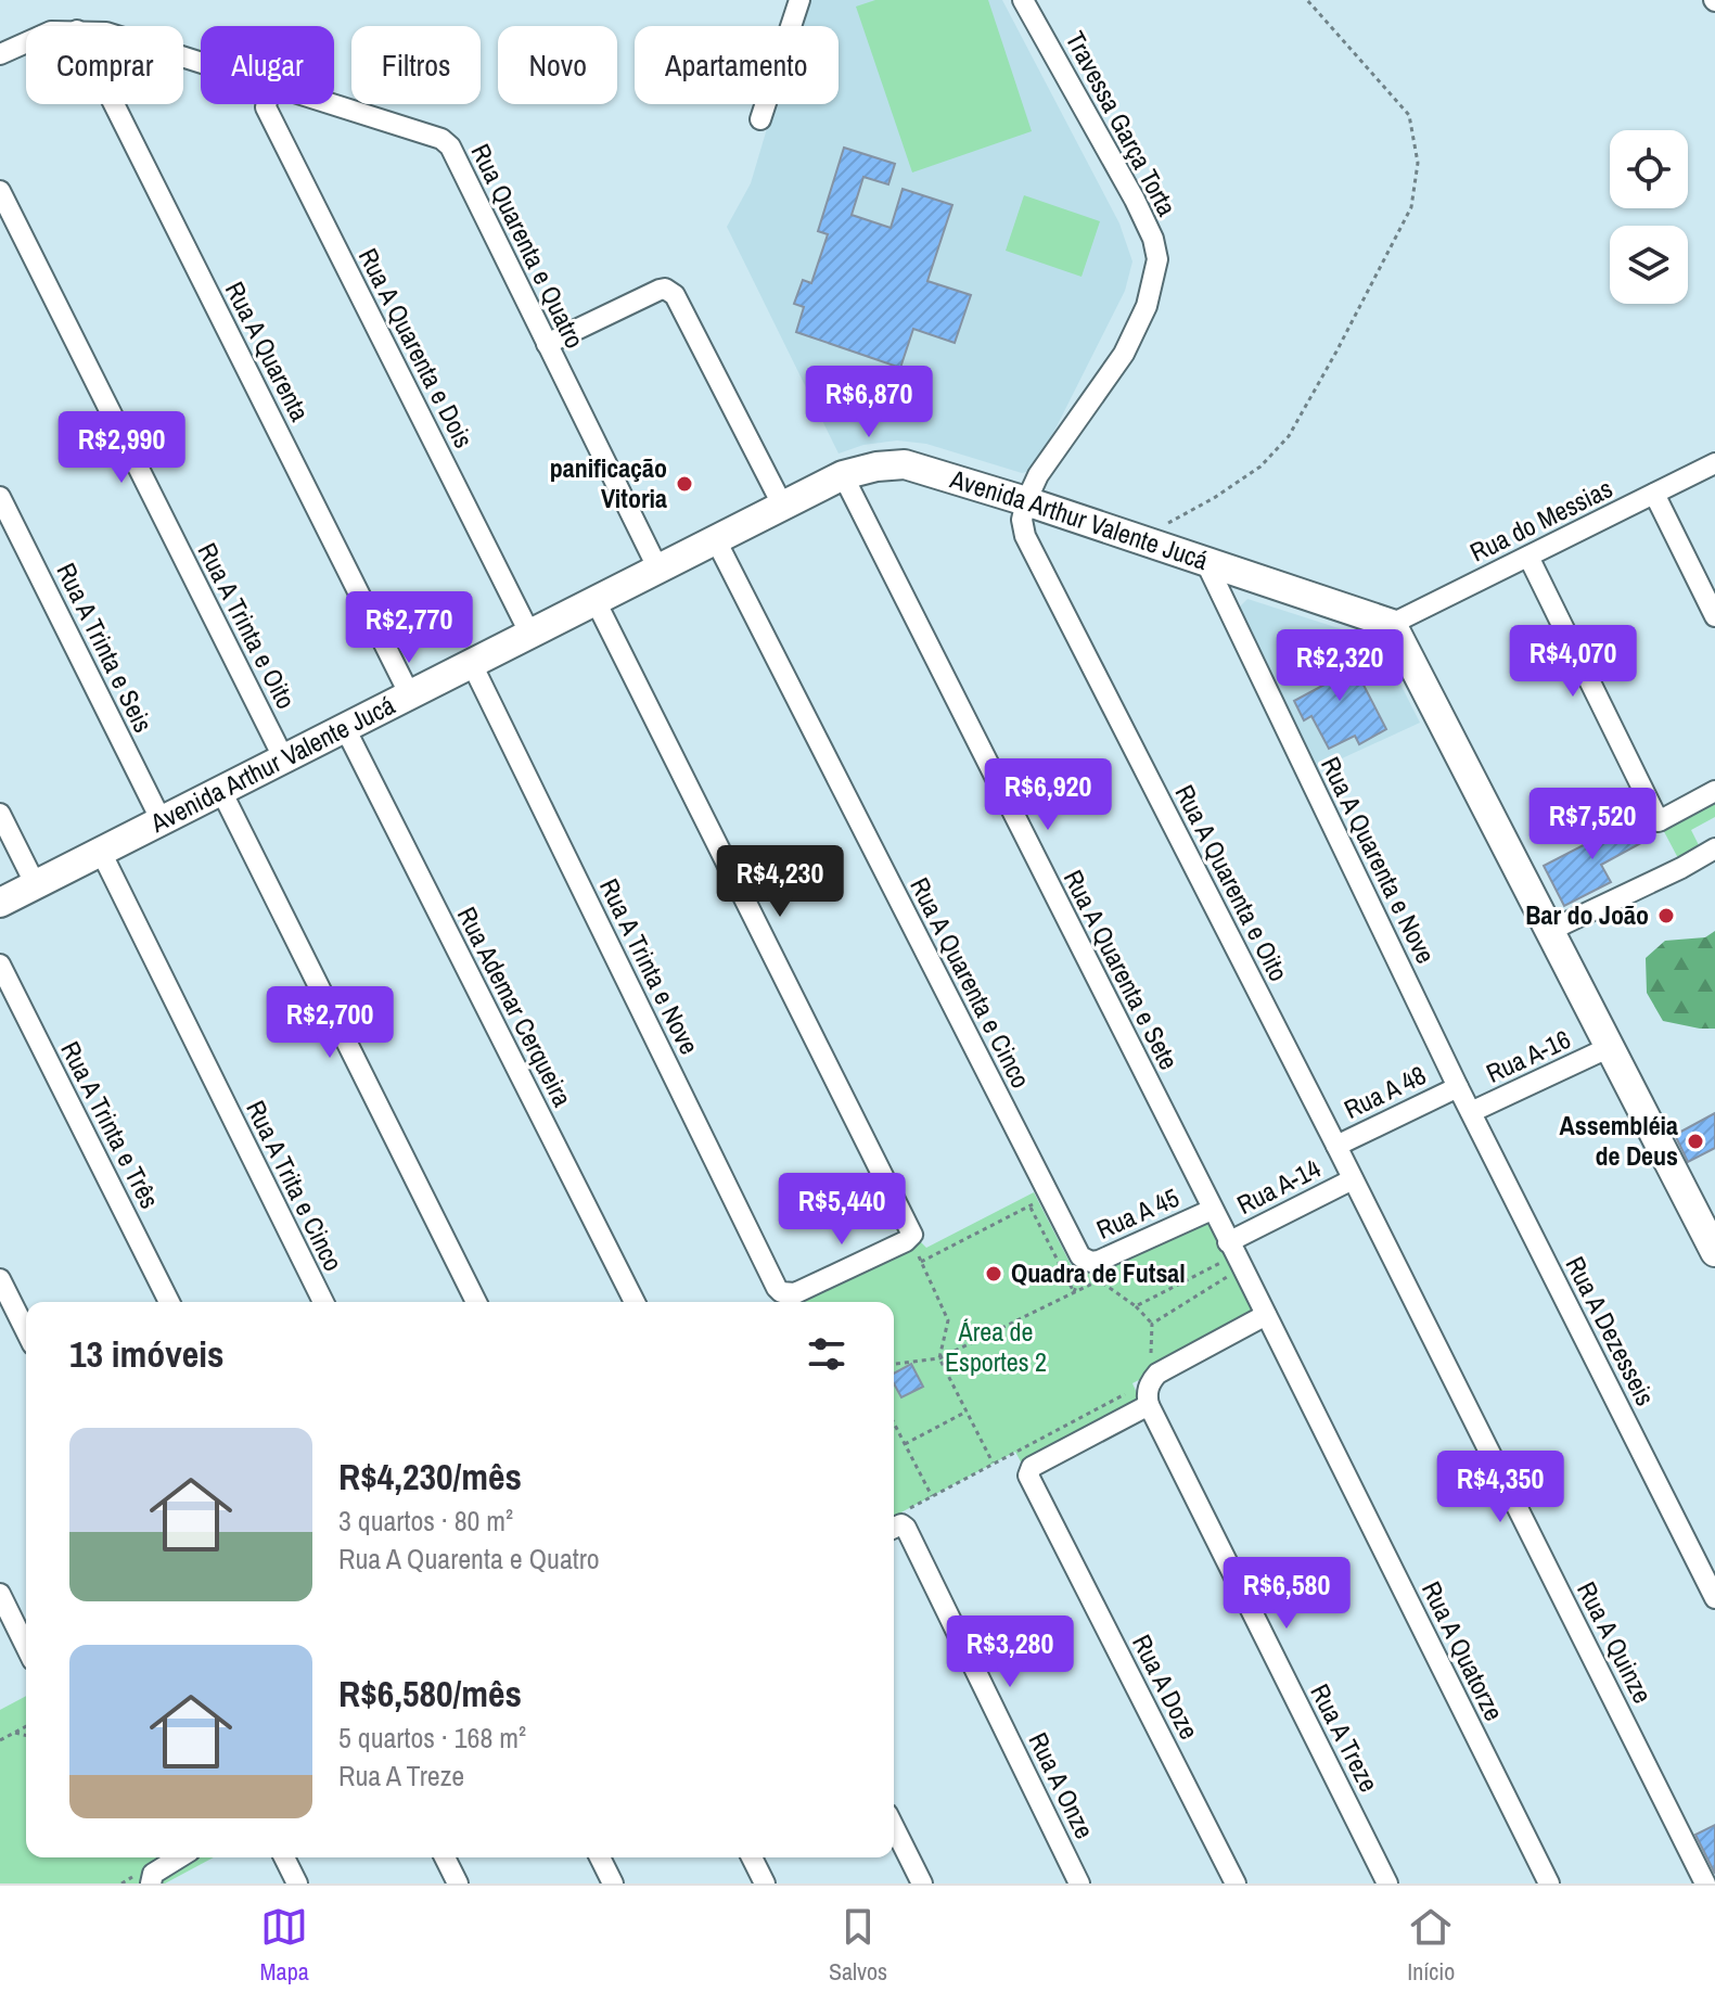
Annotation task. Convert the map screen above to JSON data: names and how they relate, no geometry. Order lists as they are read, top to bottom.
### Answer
{
  "streets": {
    "street": [
      "Travessa Garça Torta",
      "Rua Quarenta e Quatro",
      "Rua A Quarenta e Dois",
      "Rua A Quarenta",
      "Avenida Arthur Valente Jucá",
      "Rua do Messias",
      "Rua A Trinta e Oito",
      "Rua A Trinta e Seis",
      "Rua A Quarenta e Nove",
      "Rua A Quarenta e Oito",
      "Rua A Trinta e Nove",
      "Rua A Quarenta e Sete",
      "Rua A Quarenta e Cinco",
      "Rua Ademar Cerqueira",
      "Rua A-16",
      "Rua A 48",
      "Rua A Trinta e Três",
      "Rua A Trita e Cinco",
      "Rua A-14",
      "Rua A 45",
      "Rua A Dezesseis",
      "Rua A Quinze",
      "Rua A Quatorze",
      "Rua A Doze",
      "Rua A Treze",
      "Rua A Onze"
    ]
  },
  "crossings": [
    ["Travessa Garça Torta", "Avenida Arthur Valente Jucá"],
    ["Travessa Garça Torta", "Rua A Quarenta e Oito"],
    ["Rua Quarenta e Quatro", "Avenida Arthur Valente Jucá"],
    ["Rua A Quarenta e Dois", "Avenida Arthur Valente Jucá"],
    ["Rua A Quarenta", "Avenida Arthur Valente Jucá"],
    ["Avenida Arthur Valente Jucá", "Rua do Messias"],
    ["Avenida Arthur Valente Jucá", "Rua A Trinta e Oito"],
    ["Avenida Arthur Valente Jucá", "Rua A Trinta e Seis"],
    ["Avenida Arthur Valente Jucá", "Rua A Quarenta e Nove"],
    ["Avenida Arthur Valente Jucá", "Rua A Quarenta e Oito"],
    ["Avenida Arthur Valente Jucá", "Rua A Trinta e Nove"],
    ["Avenida Arthur Valente Jucá", "Rua A Quarenta e Sete"],
    ["Avenida Arthur Valente Jucá", "Rua A Quarenta e Cinco"],
    ["Avenida Arthur Valente Jucá", "Rua Ademar Cerqueira"],
    ["Avenida Arthur Valente Jucá", "Rua A Trita e Cinco"],
    ["Rua A Quarenta e Nove", "Rua A 48"],
    ["Rua A Quarenta e Nove", "Rua A Dezesseis"],
    ["Rua A Quarenta e Oito", "Rua A 48"],
    ["Rua A Quarenta e Oito", "Rua A Quinze"],
    ["Rua A Quarenta e Sete", "Rua A 45"],
    ["Rua A Quarenta e Sete", "Rua A Quatorze"],
    ["Rua A Quarenta e Cinco", "Rua A 45"],
    ["Rua A-16", "Rua A Dezesseis"],
    ["Rua A 48", "Rua A Dezesseis"],
    ["Rua A 48", "Rua A Quinze"],
    ["Rua A-14", "Rua A Quinze"],
    ["Rua A-14", "Rua A Quatorze"],
    ["Rua A 45", "Rua A Quatorze"],
    ["Rua A Doze", "Rua A Treze"]
  ],
  "parks": ["Área de Esportes 2"],
  "places": [
    "panificação Vitoria",
    "Bar do João",
    "Assembléia de Deus",
    "Quadra de Futsal"
  ],
  "page": {
    "chip": [
      "Comprar",
      "Alugar",
      "Filtros",
      "Novo",
      "Apartamento"
    ],
    "price": [
      "R$6,870",
      "R$2,990",
      "R$2,770",
      "R$4,070",
      "R$2,320",
      "R$6,920",
      "R$7,520",
      "R$4,230",
      "R$2,700",
      "R$5,440",
      "R$4,350",
      "R$6,580",
      "R$3,280"
    ],
    "heading": "13 imóveis",
    "list": [
      {
        "name": "R$4,230/mês",
        "note": "3 quartos · 80 m² · Rua A Quarenta e Quatro"
      },
      {
        "name": "R$6,580/mês",
        "note": "5 quartos · 168 m² · Rua A Treze"
      }
    ],
    "tabs": ["Mapa", "Salvos", "Início"]
  }
}
